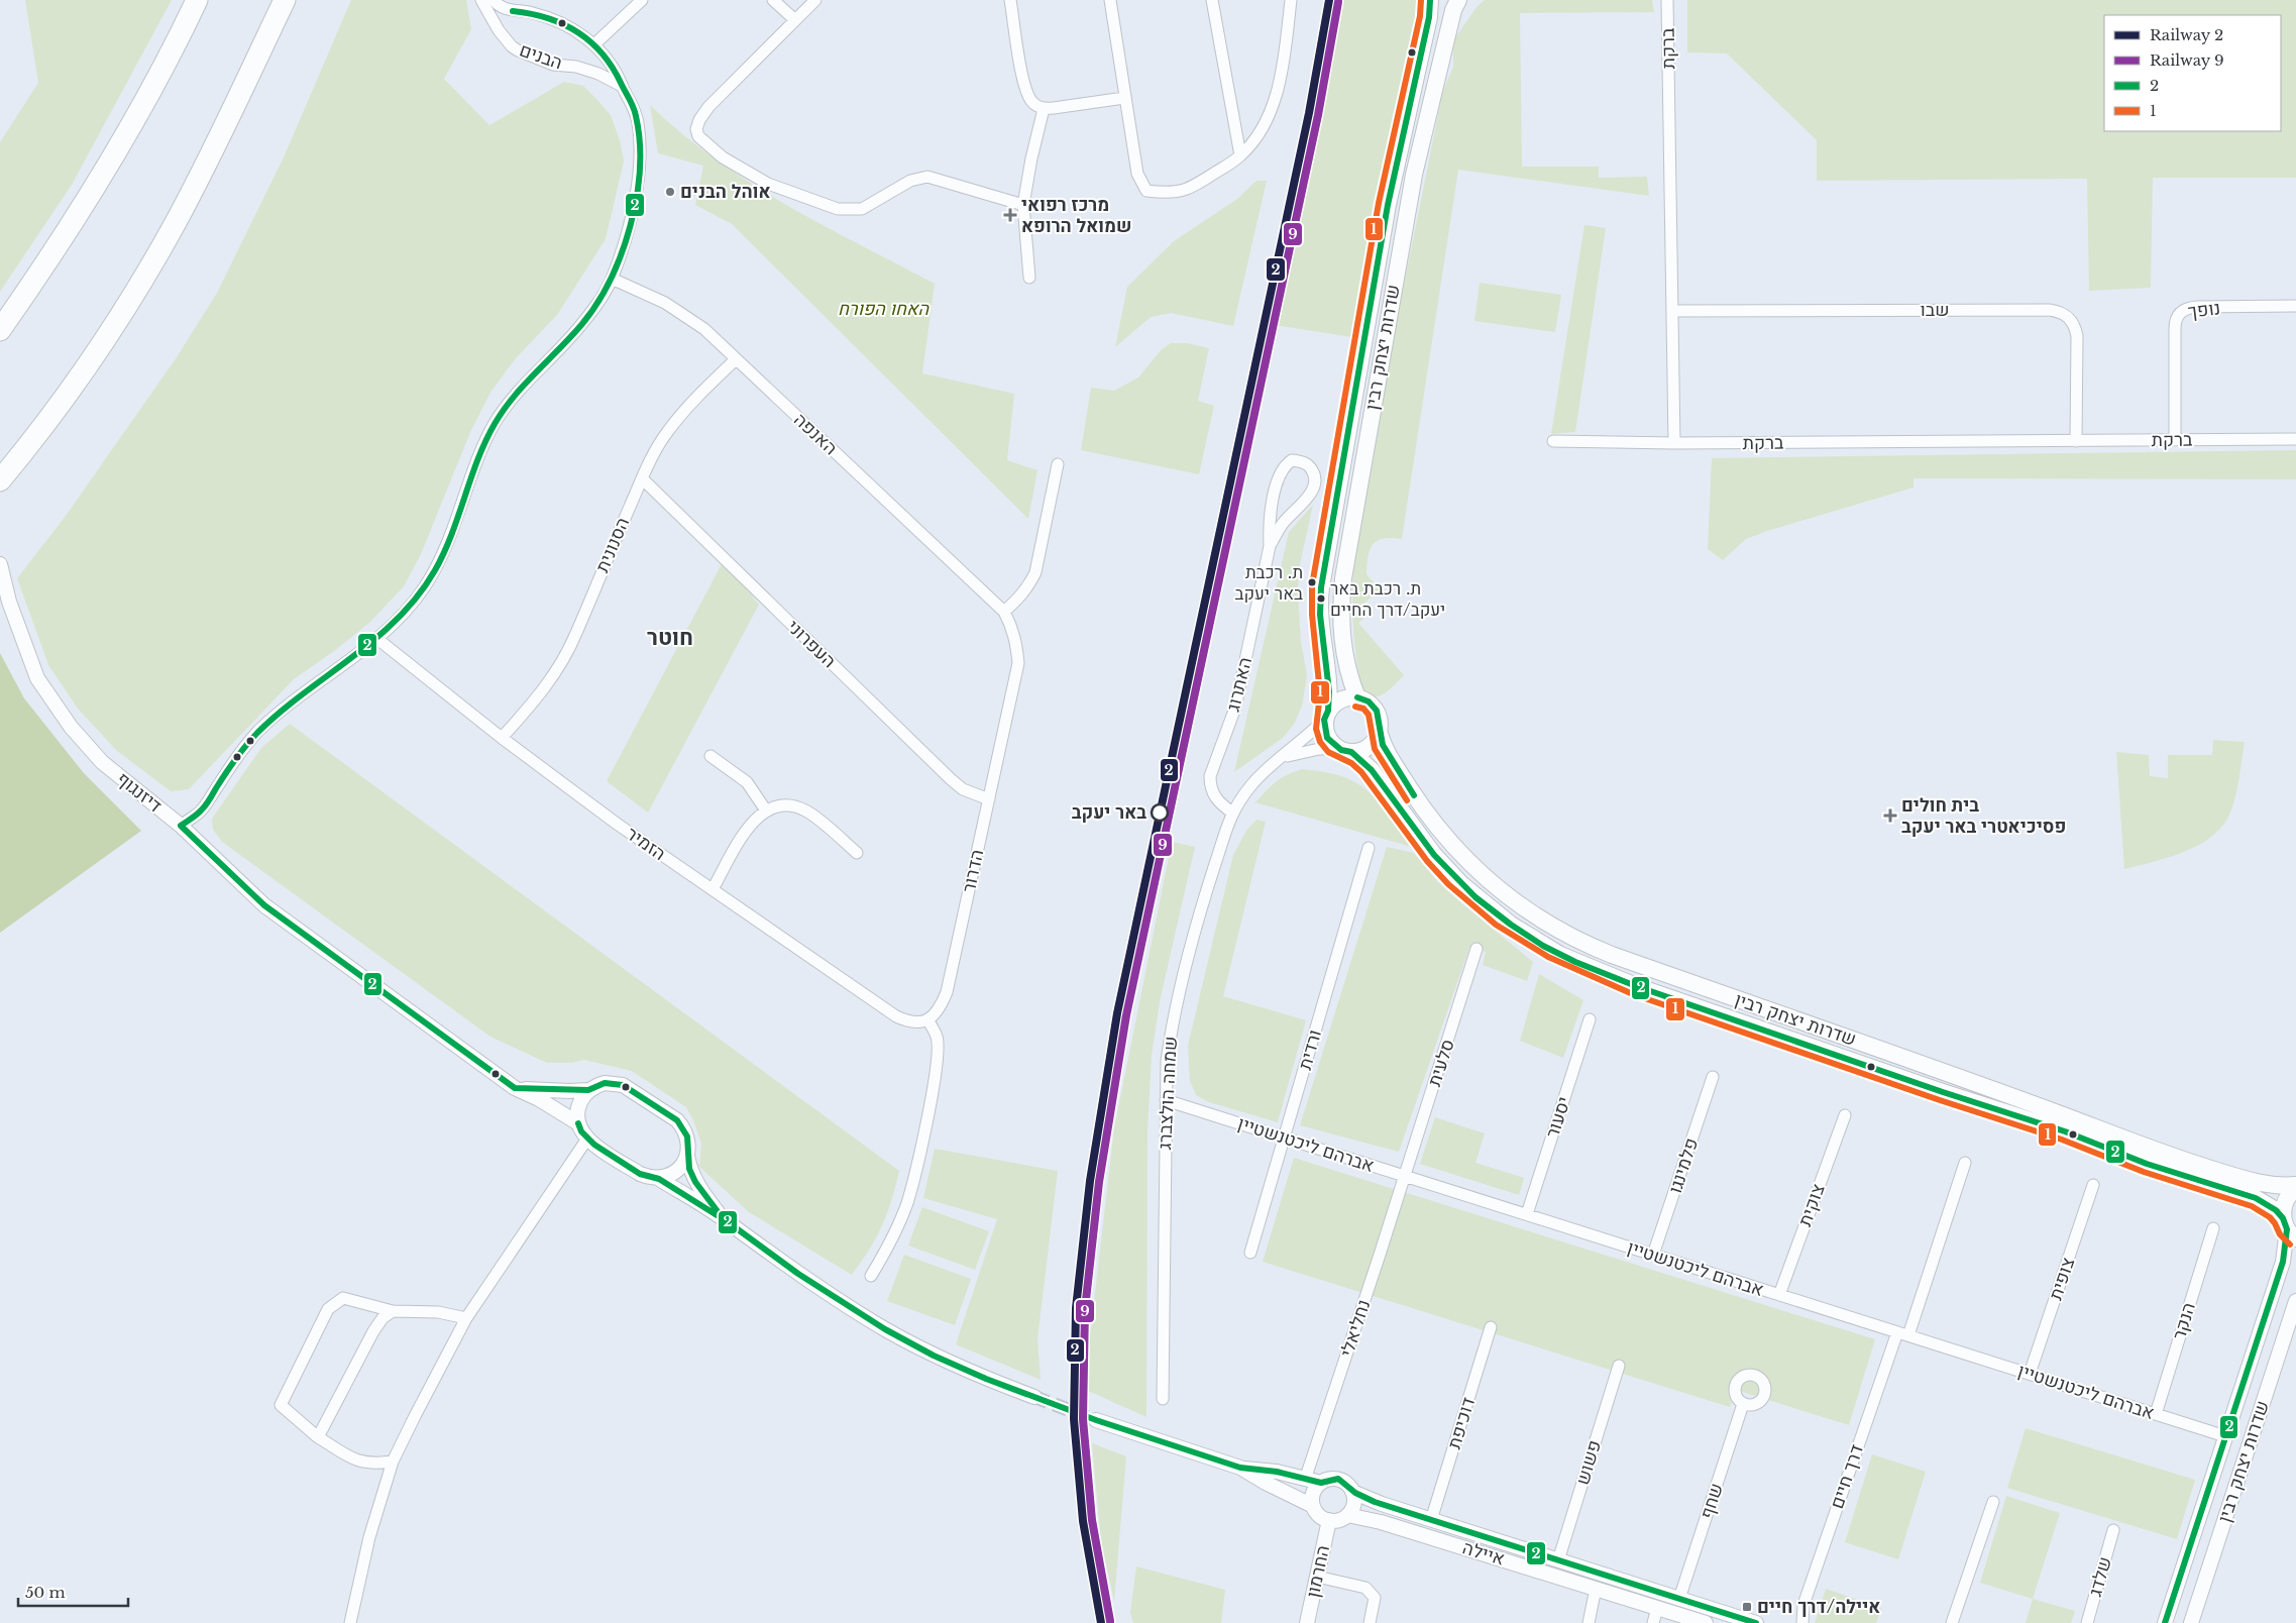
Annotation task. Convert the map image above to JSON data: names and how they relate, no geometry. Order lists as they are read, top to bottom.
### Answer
{
  "streets": {
    "main road": ["שדרות יצחק רבין"],
    "street": [
      "ברקת",
      "הבנים",
      "שבו",
      "נופך",
      "האנפה",
      "הסנונית",
      "העפרוני",
      "האתרוג",
      "דיזנגוף",
      "הזמיר",
      "הדרור",
      "ורדית",
      "סלעית",
      "שמחה הולצברג",
      "יסעור",
      "אברהם ליכטנשטיין",
      "פלמינגו",
      "צוקית",
      "צופית",
      "הנקר",
      "נחליאלי",
      "דוכיפת",
      "פשוש",
      "דרך חיים",
      "שחף",
      "איילה",
      "החרמון",
      "שלדג"
    ]
  },
  "crossings": [
    ["ברקת", "שבו"],
    ["ברקת", "נופך"],
    ["הבנים", "האנפה"],
    ["הבנים", "דיזנגוף"],
    ["הבנים", "הזמיר"],
    ["שדרות יצחק רבין", "שמחה הולצברג"],
    ["שדרות יצחק רבין", "אברהם ליכטנשטיין"],
    ["האנפה", "הסנונית"],
    ["האנפה", "הדרור"],
    ["הסנונית", "העפרוני"],
    ["הסנונית", "הזמיר"],
    ["העפרוני", "הדרור"],
    ["האתרוג", "שמחה הולצברג"],
    ["הזמיר", "הדרור"],
    ["ורדית", "אברהם ליכטנשטיין"],
    ["סלעית", "אברהם ליכטנשטיין"],
    ["סלעית", "נחליאלי"],
    ["שמחה הולצברג", "אברהם ליכטנשטיין"],
    ["יסעור", "אברהם ליכטנשטיין"],
    ["אברהם ליכטנשטיין", "פלמינגו"],
    ["אברהם ליכטנשטיין", "צוקית"],
    ["אברהם ליכטנשטיין", "צופית"],
    ["אברהם ליכטנשטיין", "הנקר"],
    ["אברהם ליכטנשטיין", "נחליאלי"],
    ["אברהם ליכטנשטיין", "דרך חיים"],
    ["דוכיפת", "איילה"],
    ["פשוש", "איילה"],
    ["שחף", "איילה"],
    ["איילה", "החרמון"]
  ],
  "districts": ["חוטר"],
  "parks": ["האחו הפורח"],
  "places": {
    "other": [
      "אוהל הבנים",
      "ת. רכבת באר יעקב",
      "ת. רכבת באר יעקב/דרך החיים",
      "באר יעקב"
    ],
    "health": ["מרכז רפואי שמואל הרופא", "בית חולים פסיכיאטרי באר יעקב"],
    "transit": ["איילה/דרך חיים"]
  },
  "lines": [
    "rail line 2",
    "transit line 2",
    "transit line 1",
    "rail line 9"
  ],
  "legend": [
    "Railway 2",
    "Railway 9",
    "2",
    "1"
  ],
  "scale_bar": "50 m"
}
